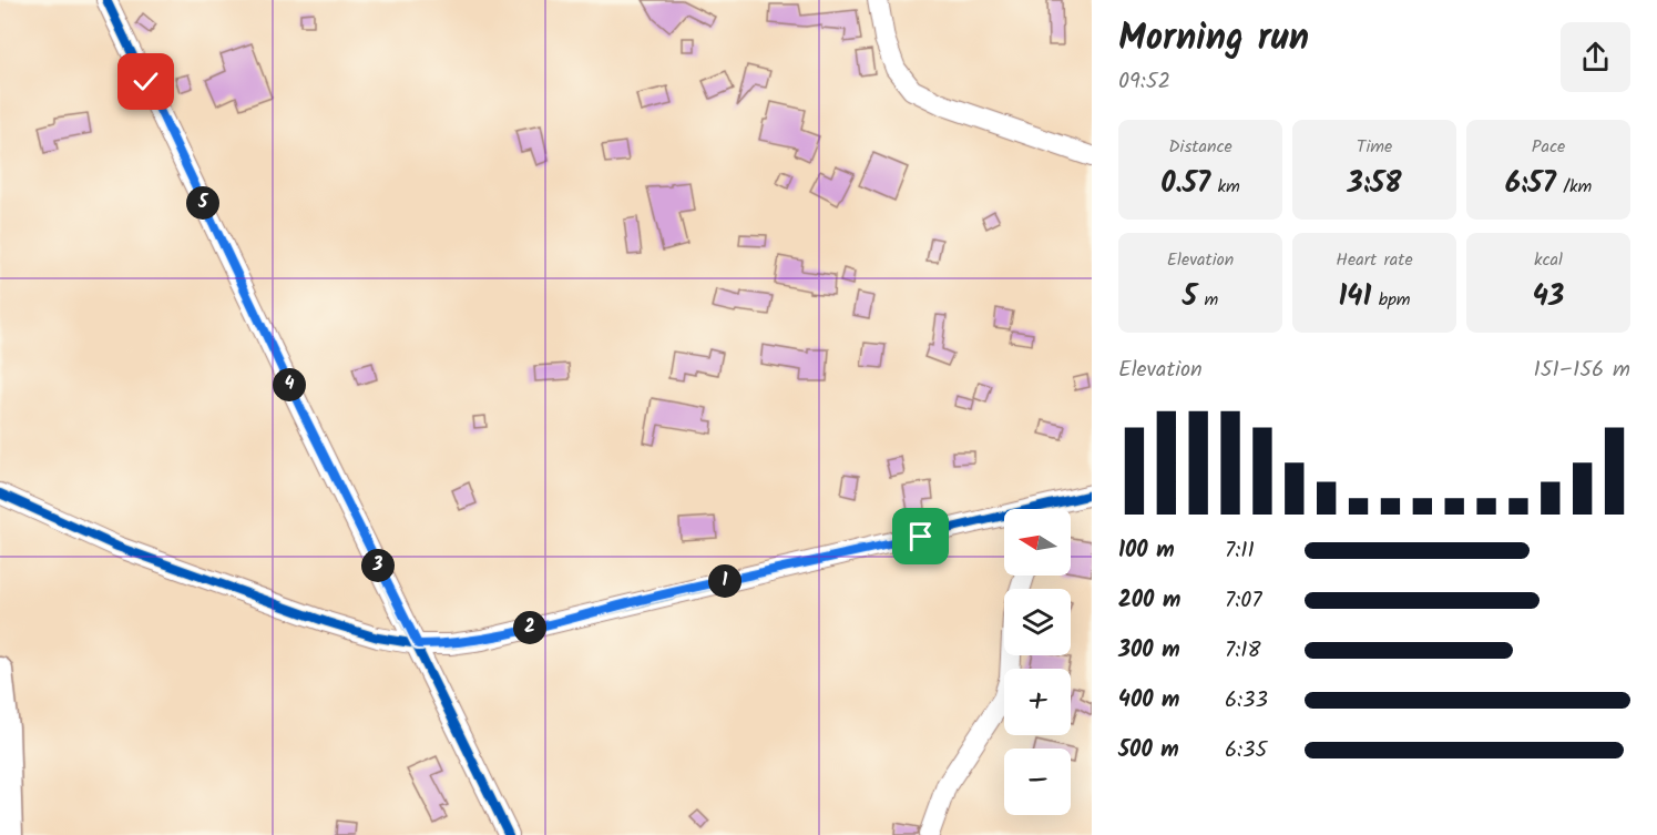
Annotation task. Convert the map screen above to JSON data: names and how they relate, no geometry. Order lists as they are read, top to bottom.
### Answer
{
  "north": "left",
  "page": {
    "heading": ["Morning run", "09:52"],
    "stats": [
      ["Distance", "0.57 km"],
      ["Time", "3:58"],
      ["Pace", "6:57 /km"],
      ["Elevation", "5 m"],
      ["Heart rate", "141 bpm"],
      ["kcal", "43"]
    ],
    "pins": [
      "5",
      "4",
      "3",
      "1",
      "2"
    ],
    "chart": ["Elevation", "151–156 m"],
    "map_buttons": ["+", "−"],
    "list": [
      {
        "name": "100 m",
        "note": "7:11"
      },
      {
        "name": "200 m",
        "note": "7:07"
      },
      {
        "name": "300 m",
        "note": "7:18"
      },
      {
        "name": "400 m",
        "note": "6:33"
      },
      {
        "name": "500 m",
        "note": "6:35"
      }
    ]
  }
}
